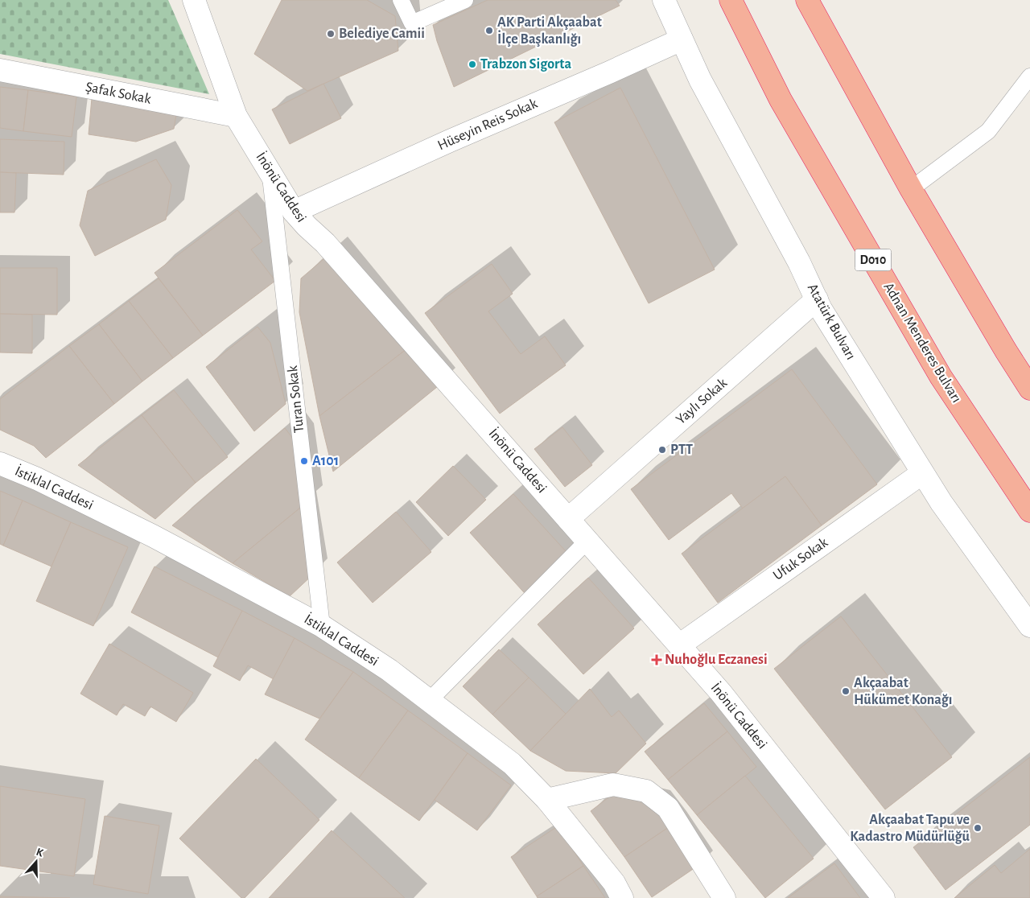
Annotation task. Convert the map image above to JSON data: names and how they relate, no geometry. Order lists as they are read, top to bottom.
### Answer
{
  "streets": {
    "highway": ["D010", "Adnan Menderes Bulvarı"],
    "street": [
      "Şafak Sokak",
      "Hüseyin Reis Sokak",
      "İnönü Caddesi",
      "Atatürk Bulvarı",
      "Yaylı Sokak",
      "İstiklal Caddesi",
      "Ufuk Sokak"
    ],
    "lane": ["Turan Sokak"]
  },
  "crossings": [
    ["Şafak Sokak", "İnönü Caddesi"],
    ["Hüseyin Reis Sokak", "İnönü Caddesi"],
    ["Hüseyin Reis Sokak", "Atatürk Bulvarı"],
    ["İnönü Caddesi", "Turan Sokak"],
    ["İnönü Caddesi", "Yaylı Sokak"],
    ["İnönü Caddesi", "Ufuk Sokak"],
    ["Atatürk Bulvarı", "Yaylı Sokak"],
    ["Atatürk Bulvarı", "Ufuk Sokak"],
    ["Turan Sokak", "İstiklal Caddesi"]
  ],
  "places": {
    "other": [
      "AK Parti Akçaabat İlçe Başkanlığı",
      "Belediye Camii",
      "Trabzon Sigorta",
      "PTT",
      "A101",
      "Akçaabat Hükümet Konağı",
      "Akçaabat Tapu ve Kadastro Müdürlüğü"
    ],
    "health": ["Nuhoğlu Eczanesi"]
  },
  "north": "top"
}
